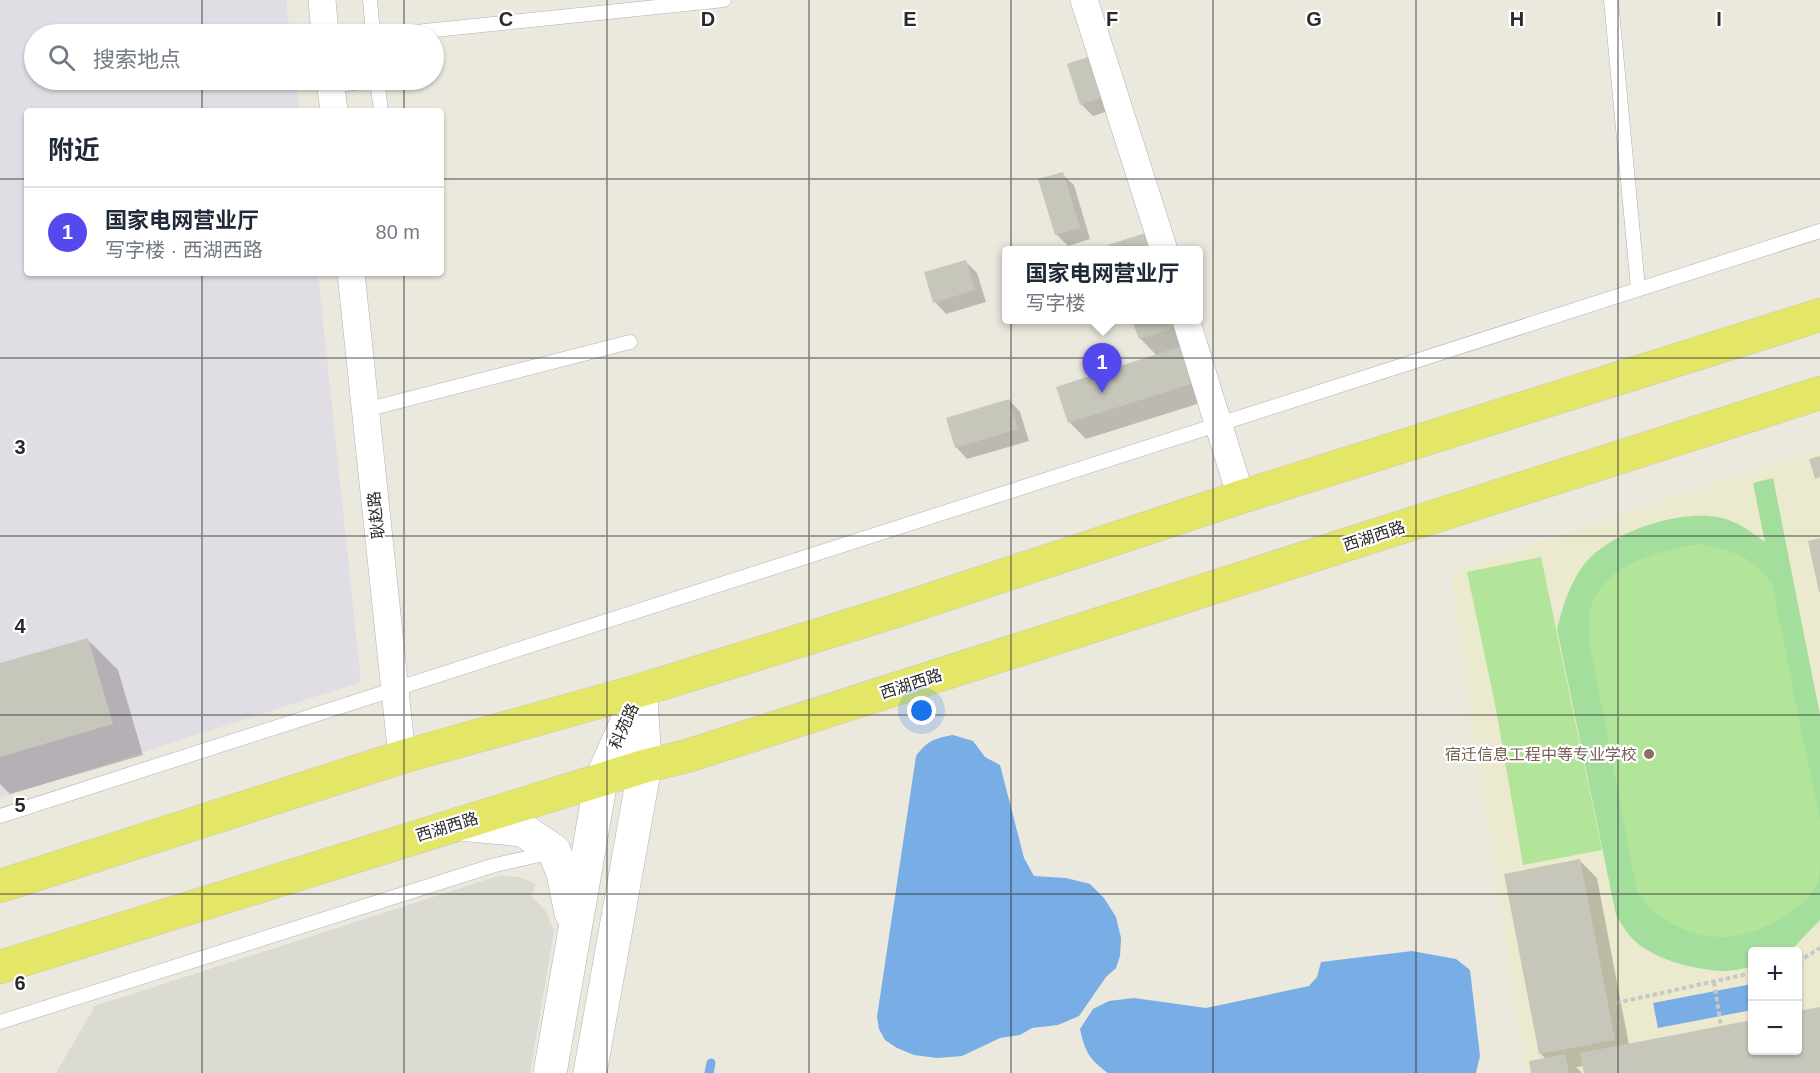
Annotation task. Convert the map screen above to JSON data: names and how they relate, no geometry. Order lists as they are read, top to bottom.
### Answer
{
  "streets": {
    "main road": ["西湖西路"],
    "street": ["耿赵路", "科苑路"]
  },
  "crossings": [
    ["西湖西路", "科苑路"]
  ],
  "places": ["宿迁信息工程中等专业学校"],
  "page": {
    "search": "搜索地点",
    "heading": "附近",
    "list": [
      {
        "mark": "1",
        "name": "国家电网营业厅",
        "note": "写字楼 · 西湖西路",
        "value": "80 m"
      }
    ],
    "popup": ["国家电网营业厅", "写字楼"],
    "pins": "1",
    "map_buttons": ["+", "−"]
  },
  "grid": {
    "columns": [
      "C",
      "D",
      "E",
      "F",
      "G",
      "H",
      "I"
    ],
    "rows": [
      "3",
      "4",
      "5",
      "6"
    ]
  }
}
